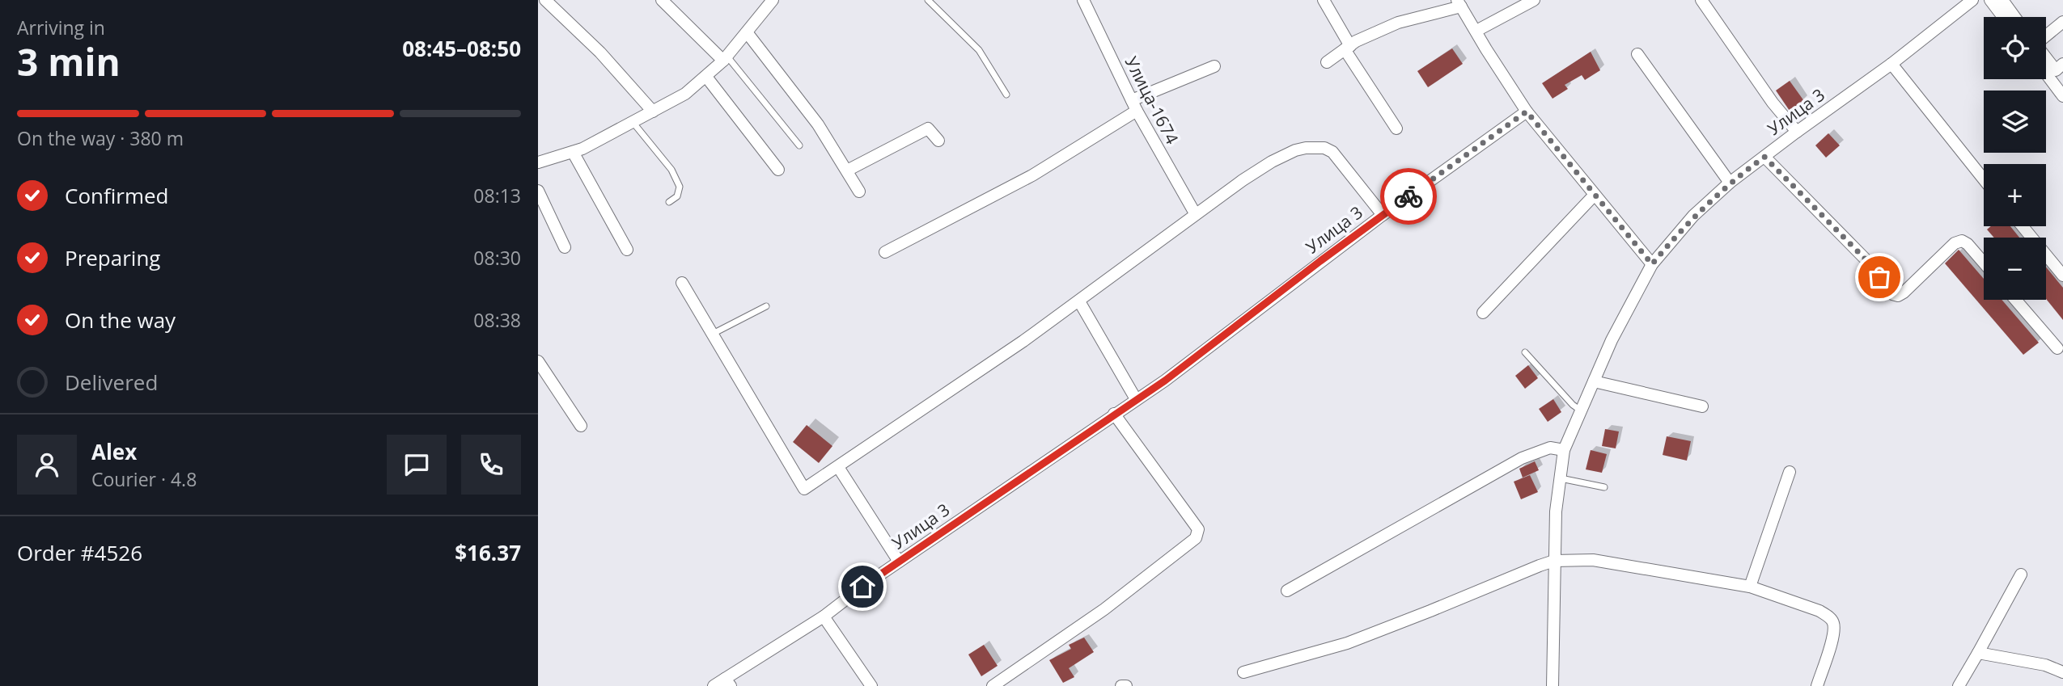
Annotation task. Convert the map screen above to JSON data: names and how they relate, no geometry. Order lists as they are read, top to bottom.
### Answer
{
  "streets": {
    "street": ["Улица-1674", "Улица 3"]
  },
  "page": {
    "heading": ["3 min", "Arriving in", "08:45–08:50"],
    "panel": [
      "Alex",
      "Courier · 4.8",
      "Order #4526",
      "$16.37"
    ],
    "map_buttons": ["+", "−"],
    "bar": "On the way · 380 m",
    "list": [
      ["Confirmed", "08:13"],
      ["Preparing", "08:30"],
      ["On the way", "08:38"],
      "Delivered"
    ]
  }
}
